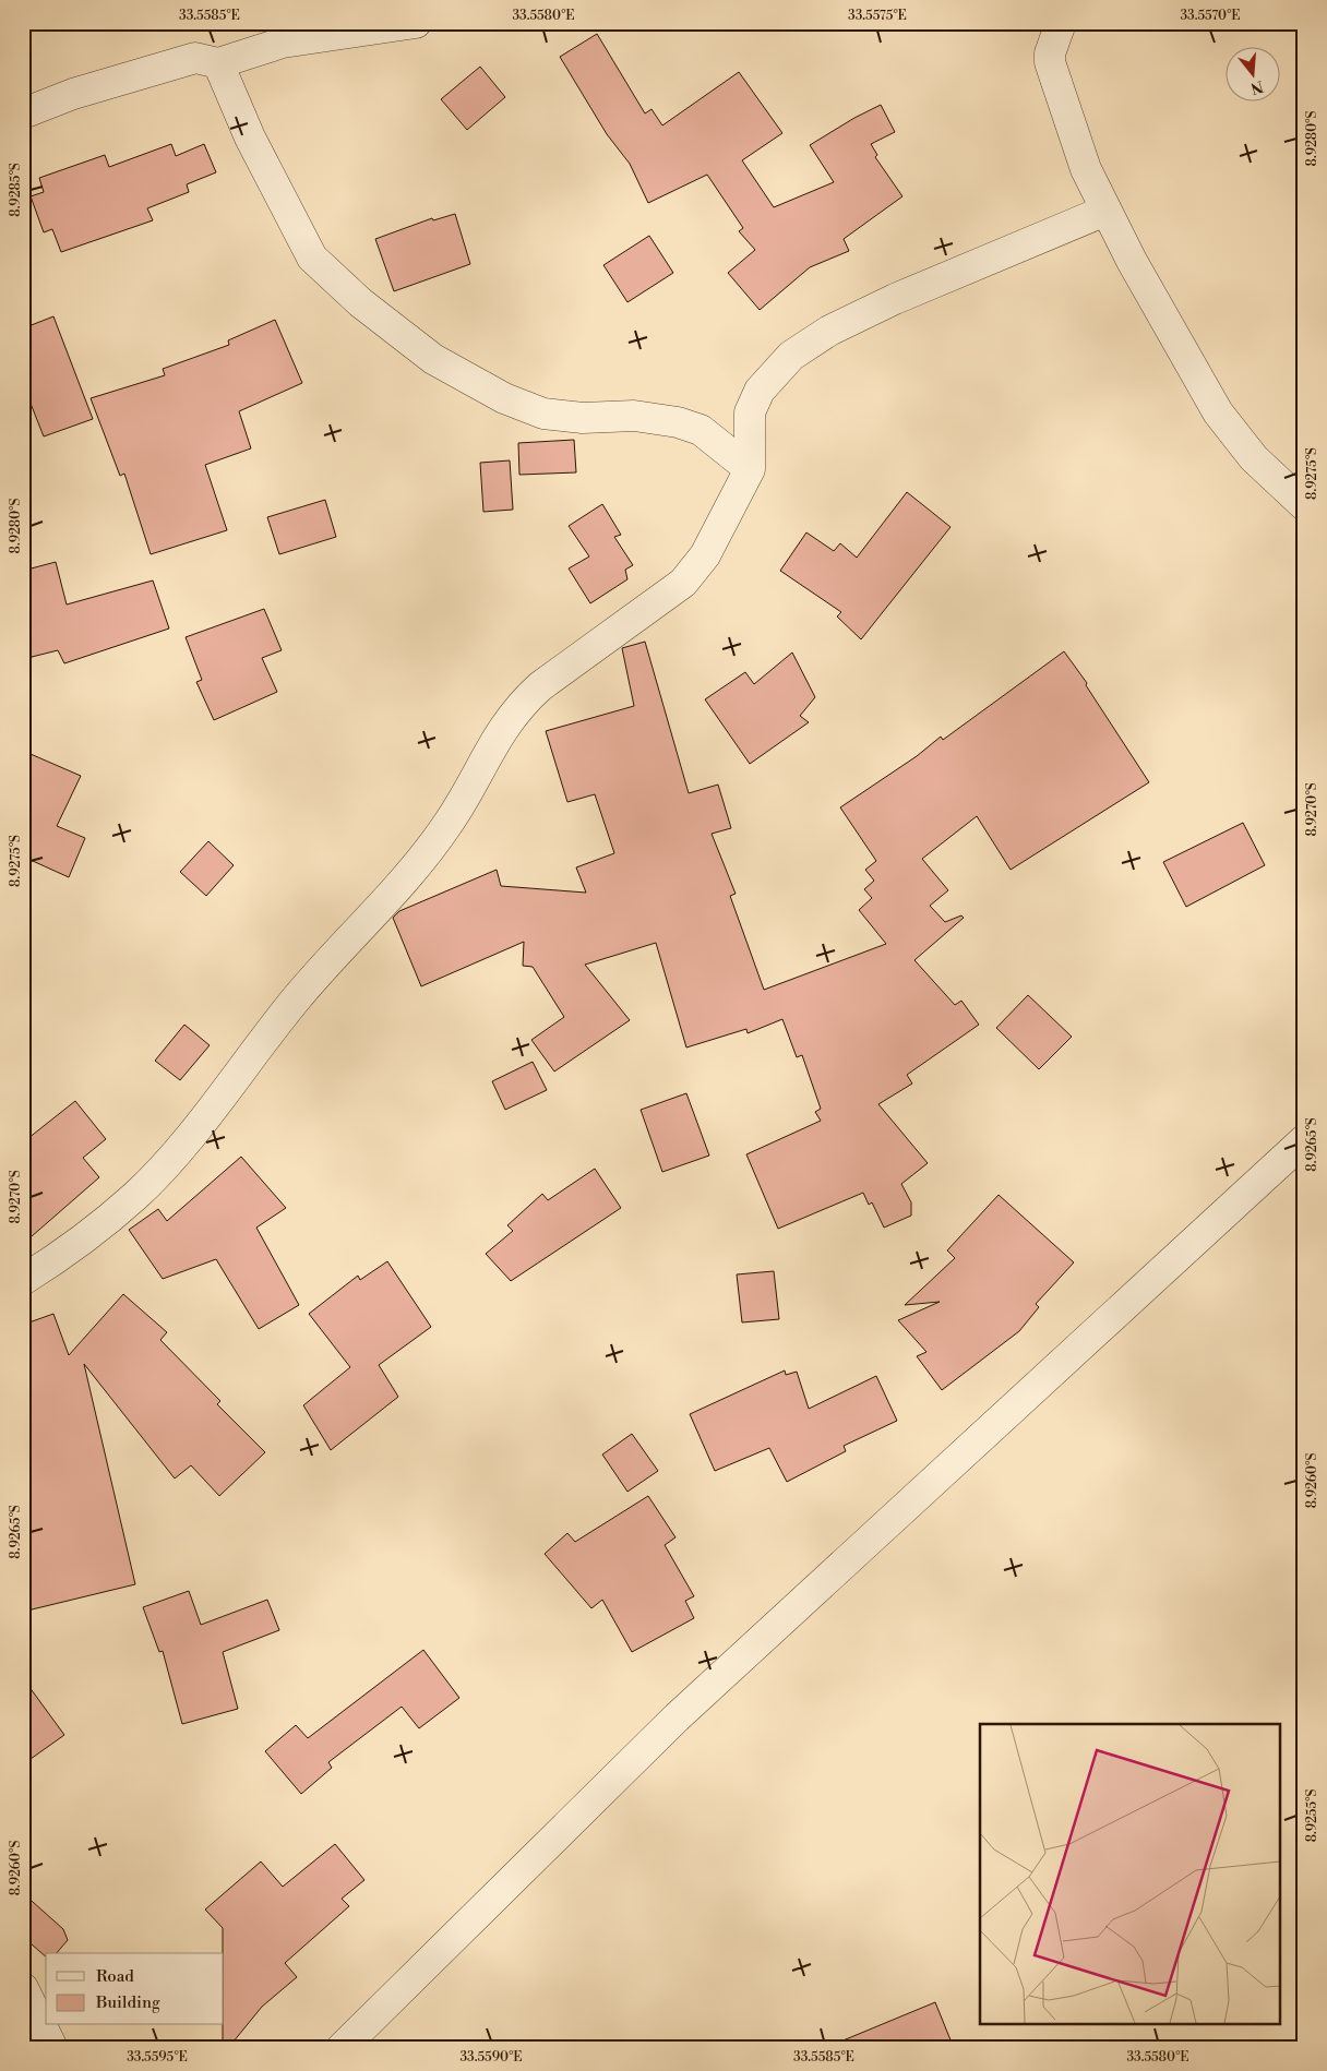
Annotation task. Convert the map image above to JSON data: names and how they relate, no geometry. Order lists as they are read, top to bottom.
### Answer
{
  "legend": ["Road", "Building"],
  "north": "bottom",
  "coordinates": [
    "33.5585°E",
    "33.5580°E",
    "33.5575°E",
    "33.5570°E",
    "8.9280°S",
    "8.9285°S",
    "8.9275°S",
    "8.9270°S",
    "8.9265°S",
    "8.9260°S",
    "8.9255°S",
    "33.5595°E",
    "33.5590°E"
  ]
}
